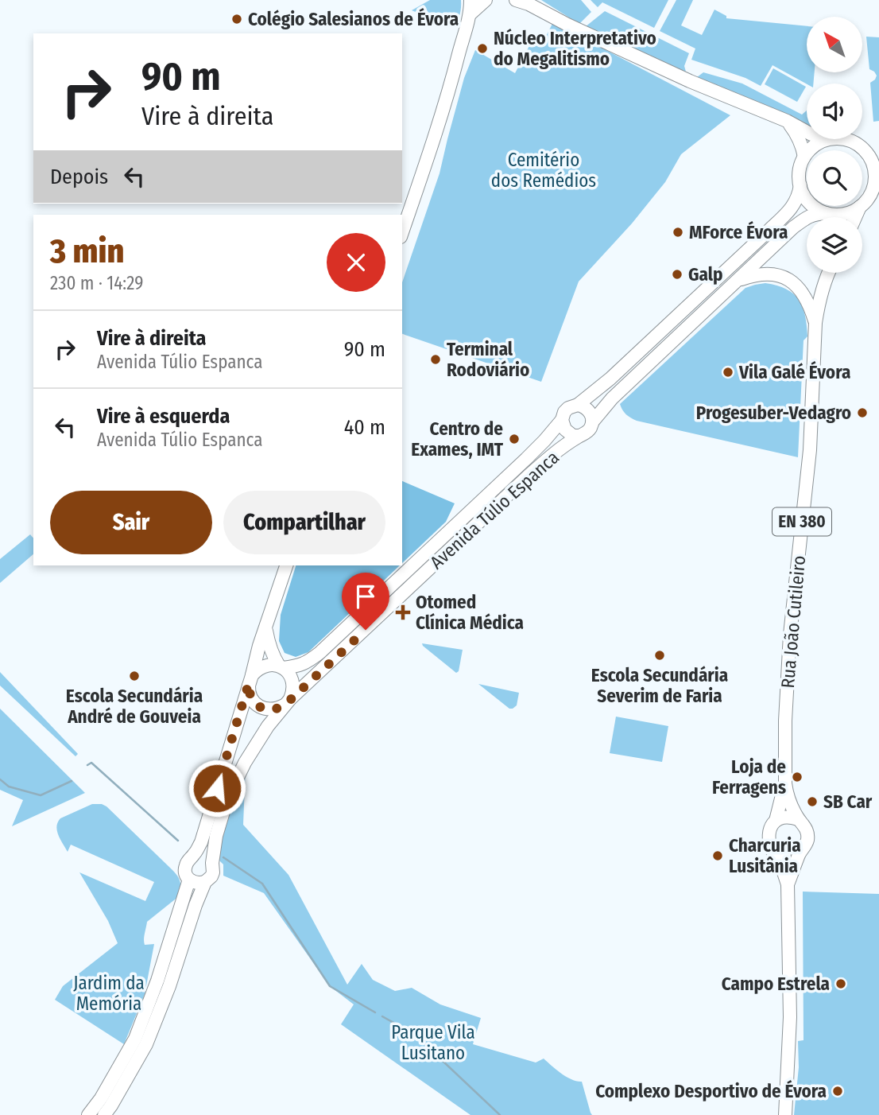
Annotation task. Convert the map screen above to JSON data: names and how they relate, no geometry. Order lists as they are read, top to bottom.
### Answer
{
  "streets": {
    "main road": ["Avenida Túlio Espanca", "EN 380", "Rua João Cutileiro"]
  },
  "parks": ["Cemitério dos Remédios", "Jardim da Memória", "Parque Vila Lusitano"],
  "places": {
    "other": [
      "Colégio Salesianos de Évora",
      "Núcleo Interpretativo do Megalitismo",
      "MForce Évora",
      "Galp",
      "Terminal Rodoviário",
      "Vila Galé Évora",
      "Progesuber-Vedagro",
      "Centro de Exames, IMT",
      "Escola Secundária Severim de Faria",
      "Escola Secundária André de Gouveia",
      "Loja de Ferragens",
      "SB Car",
      "Charcuria Lusitânia",
      "Campo Estrela",
      "Complexo Desportivo de Évora"
    ],
    "health": ["Otomed Clínica Médica"]
  },
  "north": "top left",
  "page": {
    "turn": ["90 m", "Vire à direita"],
    "then": "Depois",
    "heading": ["3 min", "230 m · 14:29"],
    "list": [
      {
        "name": "Vire à direita",
        "note": "Avenida Túlio Espanca",
        "value": "90 m"
      },
      {
        "name": "Vire à esquerda",
        "note": "Avenida Túlio Espanca",
        "value": "40 m"
      }
    ],
    "buttons": ["Sair", "Compartilhar"]
  }
}
